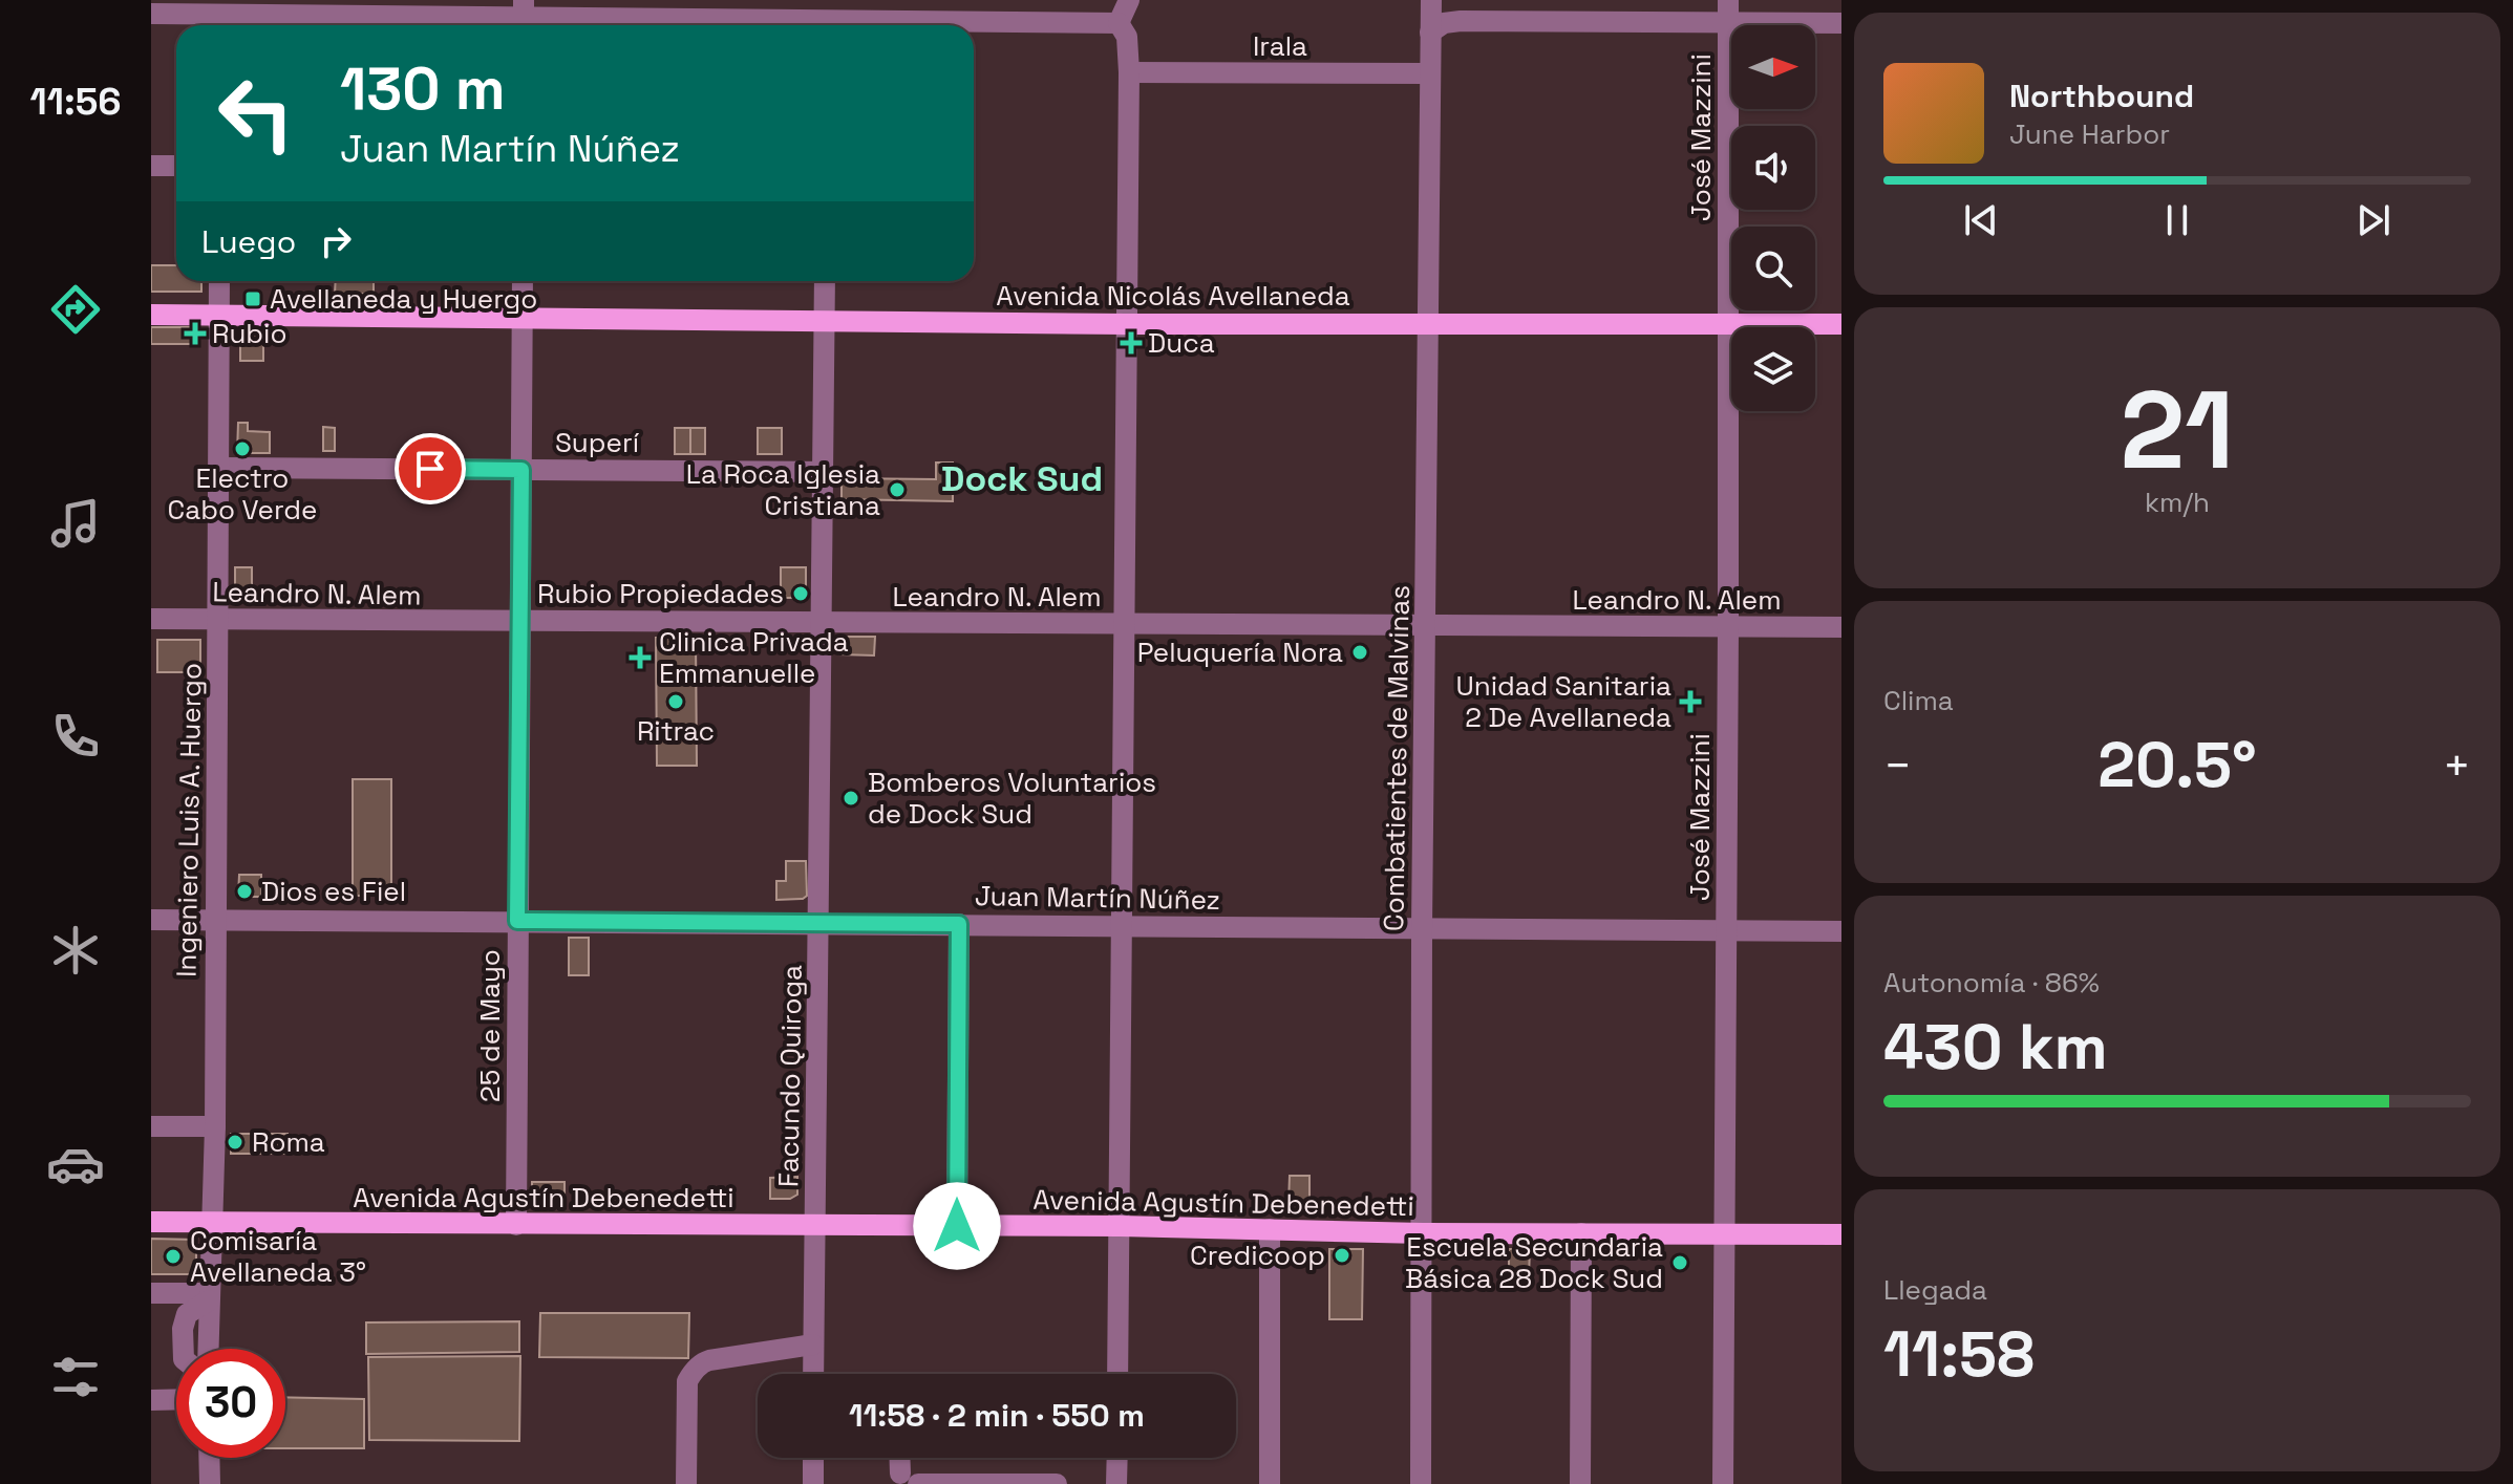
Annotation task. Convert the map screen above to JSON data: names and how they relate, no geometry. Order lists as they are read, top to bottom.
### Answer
{
  "streets": {
    "main road": ["Avenida Nicolás Avellaneda", "Avenida Agustín Debenedetti"],
    "street": [
      "Irala",
      "José Mazzini",
      "Superí",
      "Leandro N. Alem",
      "Combatientes de Malvinas",
      "Ingeniero Luis A. Huergo",
      "Juan Martín Núñez",
      "25 de Mayo",
      "Facundo Quiroga"
    ]
  },
  "crossings": [
    ["Irala", "Combatientes de Malvinas"],
    ["José Mazzini", "Avenida Nicolás Avellaneda"],
    ["José Mazzini", "Leandro N. Alem"],
    ["José Mazzini", "Juan Martín Núñez"],
    ["José Mazzini", "Avenida Agustín Debenedetti"],
    ["Avenida Nicolás Avellaneda", "Combatientes de Malvinas"],
    ["Avenida Nicolás Avellaneda", "Ingeniero Luis A. Huergo"],
    ["Avenida Nicolás Avellaneda", "25 de Mayo"],
    ["Avenida Nicolás Avellaneda", "Facundo Quiroga"],
    ["Superí", "Ingeniero Luis A. Huergo"],
    ["Superí", "25 de Mayo"],
    ["Superí", "Facundo Quiroga"],
    ["Leandro N. Alem", "Combatientes de Malvinas"],
    ["Leandro N. Alem", "Ingeniero Luis A. Huergo"],
    ["Leandro N. Alem", "25 de Mayo"],
    ["Leandro N. Alem", "Facundo Quiroga"],
    ["Combatientes de Malvinas", "Juan Martín Núñez"],
    ["Combatientes de Malvinas", "Avenida Agustín Debenedetti"],
    ["Ingeniero Luis A. Huergo", "Juan Martín Núñez"],
    ["Ingeniero Luis A. Huergo", "Avenida Agustín Debenedetti"],
    ["Juan Martín Núñez", "25 de Mayo"],
    ["Juan Martín Núñez", "Facundo Quiroga"],
    ["25 de Mayo", "Avenida Agustín Debenedetti"],
    ["Facundo Quiroga", "Avenida Agustín Debenedetti"]
  ],
  "districts": ["Dock Sud"],
  "places": {
    "transit": ["Avellaneda y Huergo"],
    "health": [
      "Rubio",
      "Duca",
      "Clinica Privada Emmanuelle",
      "Unidad Sanitaria 2 De Avellaneda"
    ],
    "other": [
      "Electro Cabo Verde",
      "La Roca Iglesia Cristiana",
      "Rubio Propiedades",
      "Peluquería Nora",
      "Ritrac",
      "Bomberos Voluntarios de Dock Sud",
      "Dios es Fiel",
      "Roma",
      "Credicoop",
      "Comisaría Avellaneda 3°",
      "Escuela Secundaria Básica 28 Dock Sud"
    ]
  },
  "north": "right",
  "page": {
    "tabs": "11:56",
    "turn": ["130 m", "Juan Martín Núñez"],
    "song": ["Northbound", "June Harbor"],
    "then": "Luego",
    "tile": [
      ["21", "km/h"],
      "Clima",
      ["Autonomía · 86%", "430 km"],
      ["Llegada", "11:58"]
    ],
    "heat": ["−", "20.5°", "+"],
    "limit": "30",
    "trip": "11:58 · 2 min · 550 m"
  }
}
